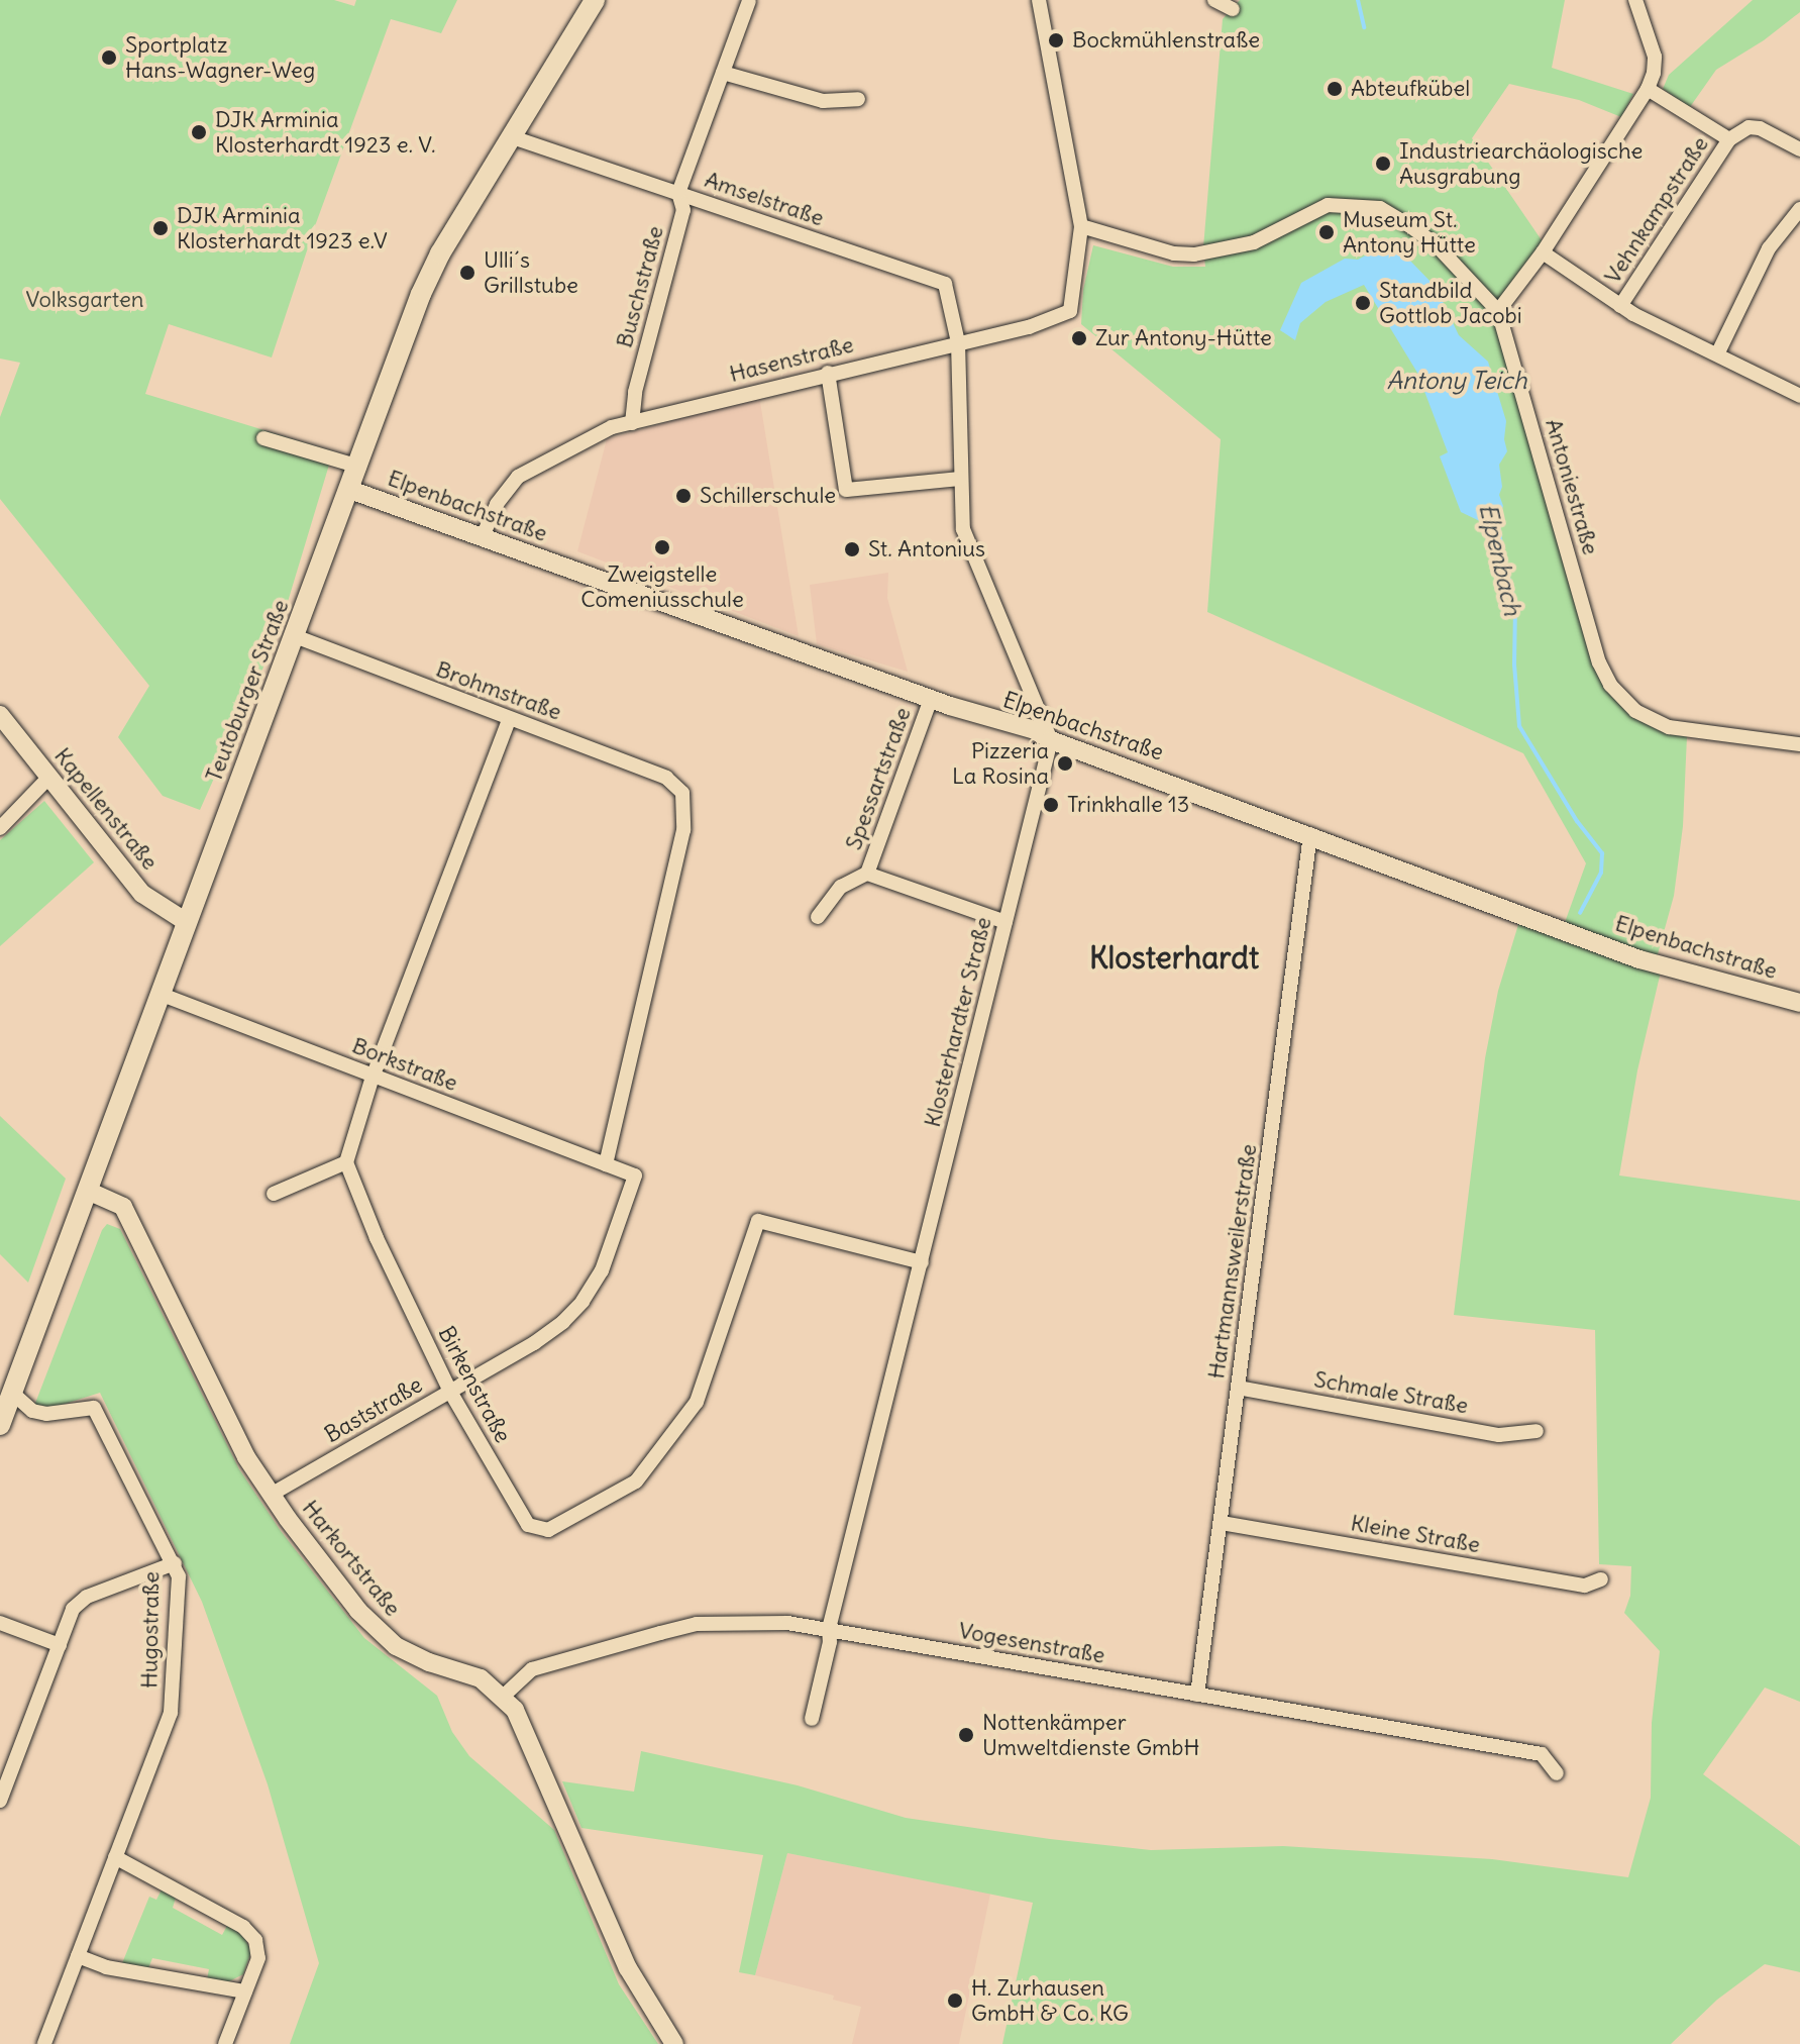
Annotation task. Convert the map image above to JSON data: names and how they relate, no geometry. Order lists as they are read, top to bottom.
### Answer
{
  "streets": {
    "main road": ["Teutoburger Straße"],
    "street": [
      "Amselstraße",
      "Vehnkampstraße",
      "Buschstraße",
      "Hasenstraße",
      "Antoniestraße",
      "Elpenbachstraße",
      "Brohmstraße",
      "Spessartstraße",
      "Kapellenstraße",
      "Klosterhardter Straße",
      "Borkstraße",
      "Hartmannsweilerstraße",
      "Birkenstraße",
      "Schmale Straße",
      "Baststraße",
      "Kleine Straße",
      "Harkortstraße",
      "Hugostraße",
      "Vogesenstraße"
    ]
  },
  "crossings": [
    ["Amselstraße", "Buschstraße"],
    ["Amselstraße", "Hasenstraße"],
    ["Amselstraße", "Teutoburger Straße"],
    ["Buschstraße", "Hasenstraße"],
    ["Hasenstraße", "Antoniestraße"],
    ["Hasenstraße", "Elpenbachstraße"],
    ["Elpenbachstraße", "Teutoburger Straße"],
    ["Elpenbachstraße", "Spessartstraße"],
    ["Elpenbachstraße", "Klosterhardter Straße"],
    ["Elpenbachstraße", "Hartmannsweilerstraße"],
    ["Teutoburger Straße", "Brohmstraße"],
    ["Teutoburger Straße", "Kapellenstraße"],
    ["Teutoburger Straße", "Borkstraße"],
    ["Teutoburger Straße", "Harkortstraße"],
    ["Teutoburger Straße", "Hugostraße"],
    ["Brohmstraße", "Borkstraße"],
    ["Spessartstraße", "Klosterhardter Straße"],
    ["Klosterhardter Straße", "Birkenstraße"],
    ["Klosterhardter Straße", "Vogesenstraße"],
    ["Borkstraße", "Baststraße"],
    ["Hartmannsweilerstraße", "Schmale Straße"],
    ["Hartmannsweilerstraße", "Kleine Straße"],
    ["Hartmannsweilerstraße", "Vogesenstraße"],
    ["Birkenstraße", "Baststraße"],
    ["Baststraße", "Harkortstraße"],
    ["Harkortstraße", "Vogesenstraße"]
  ],
  "districts": ["Klosterhardt"],
  "water": ["Antony Teich", "Elpenbach"],
  "parks": ["Volksgarten"],
  "places": [
    "Bockmühlenstraße",
    "Sportplatz Hans-Wagner-Weg",
    "Abteufkübel",
    "DJK Arminia Klosterhardt 1923 e. V.",
    "Industriearchäologische Ausgrabung",
    "DJK Arminia Klosterhardt 1923 e.V",
    "Museum St. Antony Hütte",
    "Ulli´s Grillstube",
    "Standbild Gottlob Jacobi",
    "Zur Antony-Hütte",
    "Schillerschule",
    "Zweigstelle Comeniusschule",
    "St. Antonius",
    "Pizzeria La Rosina",
    "Trinkhalle 13",
    "Nottenkämper Umweltdienste GmbH",
    "H. Zurhausen GmbH & Co. KG"
  ]
}
